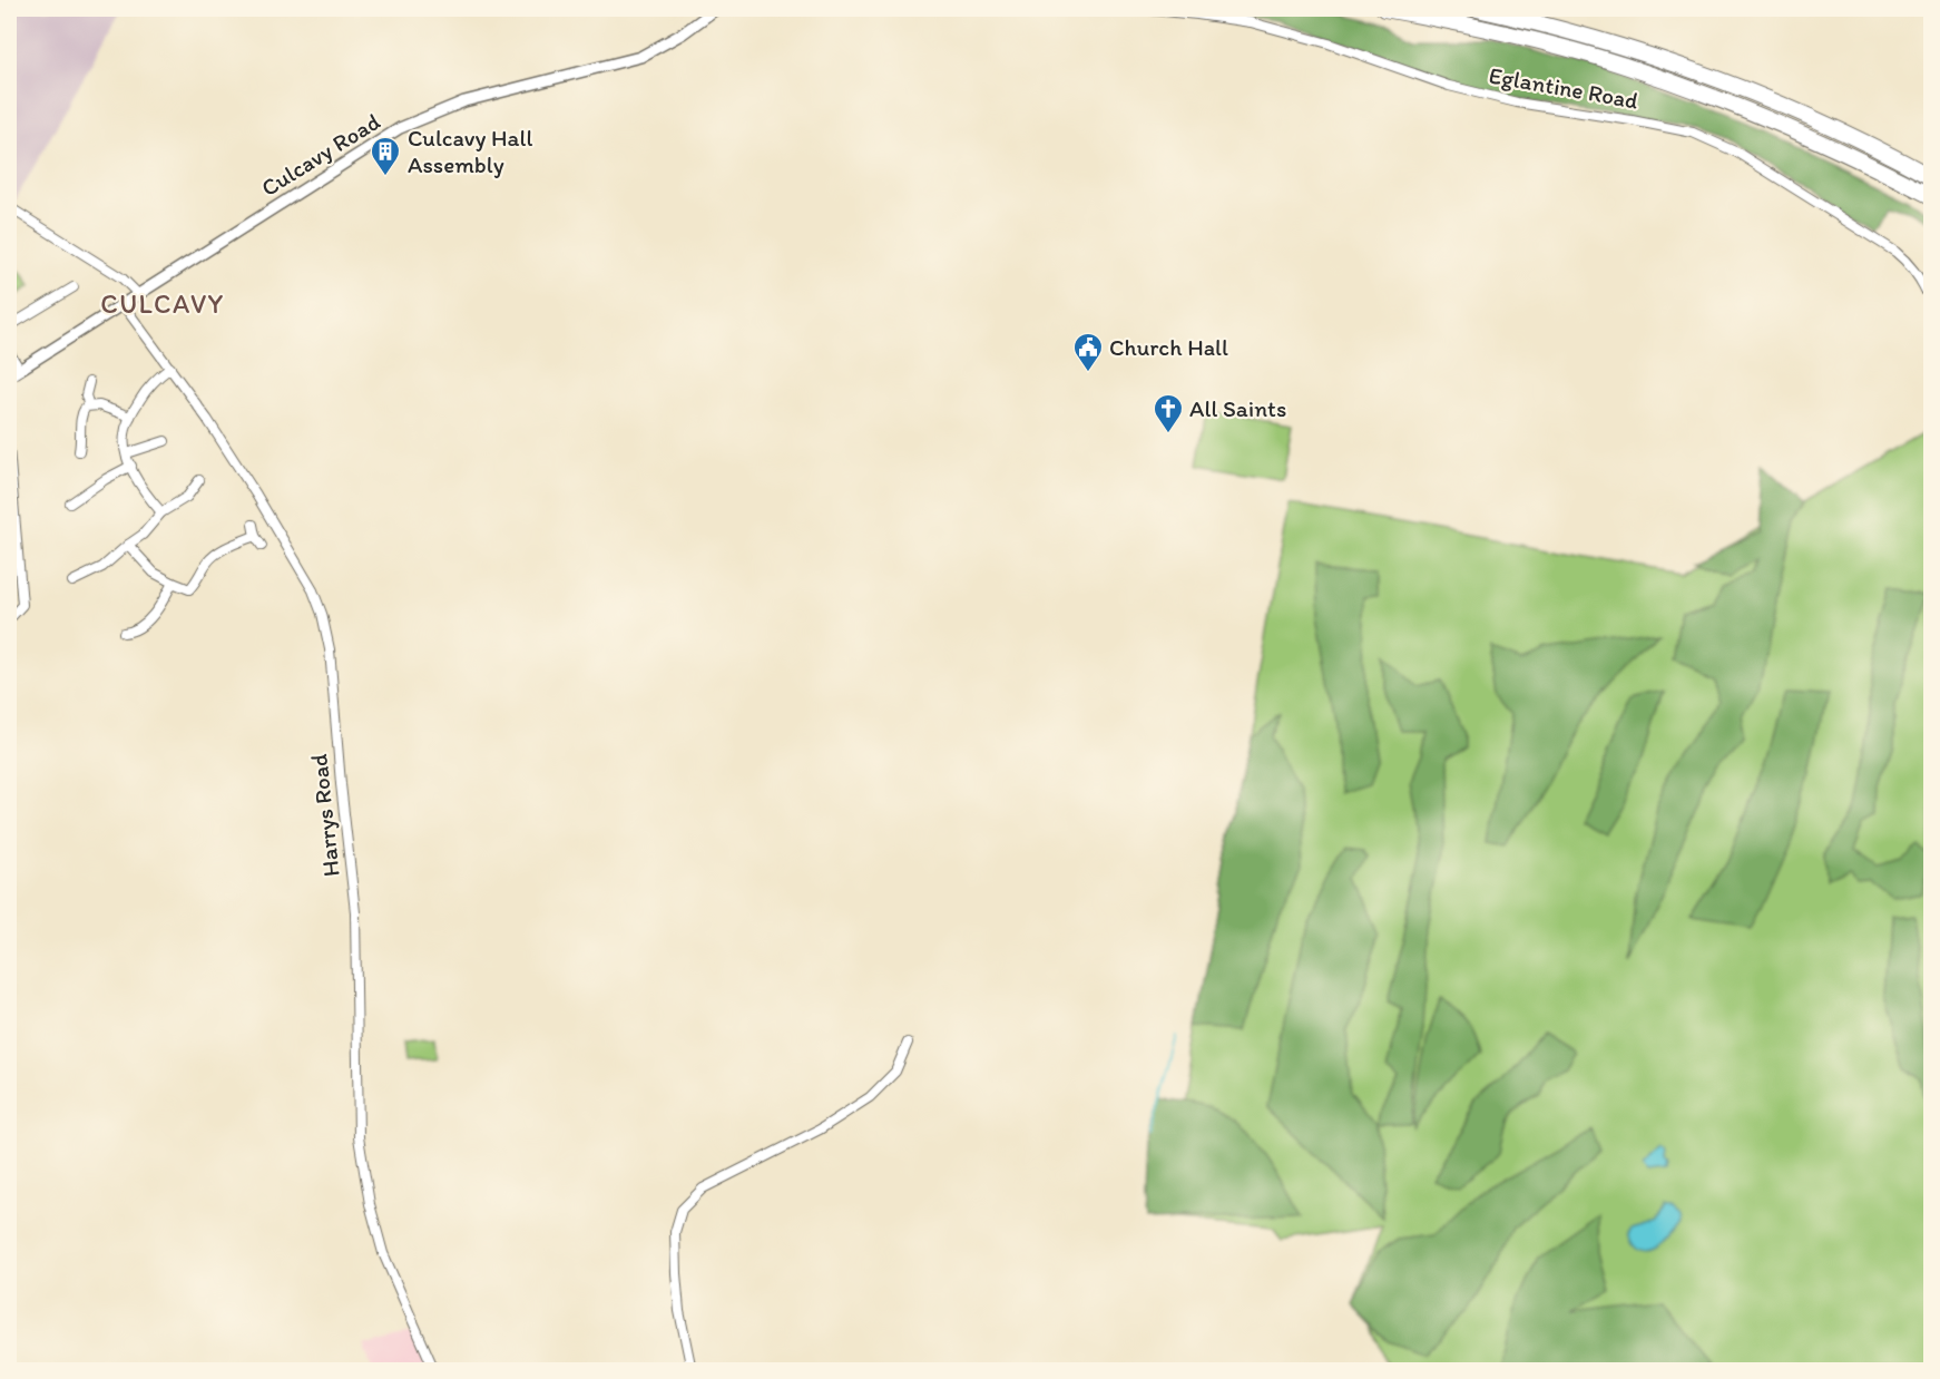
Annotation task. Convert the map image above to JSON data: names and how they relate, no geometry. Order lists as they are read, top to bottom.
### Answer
{
  "streets": {
    "street": ["Eglantine Road", "Culcavy Road", "Harrys Road"]
  },
  "crossings": [
    ["Culcavy Road", "Harrys Road"]
  ],
  "districts": ["CULCAVY"],
  "places": {
    "building": ["Culcavy Hall Assembly"],
    "public building": ["Church Hall"],
    "church": ["All Saints"]
  }
}
